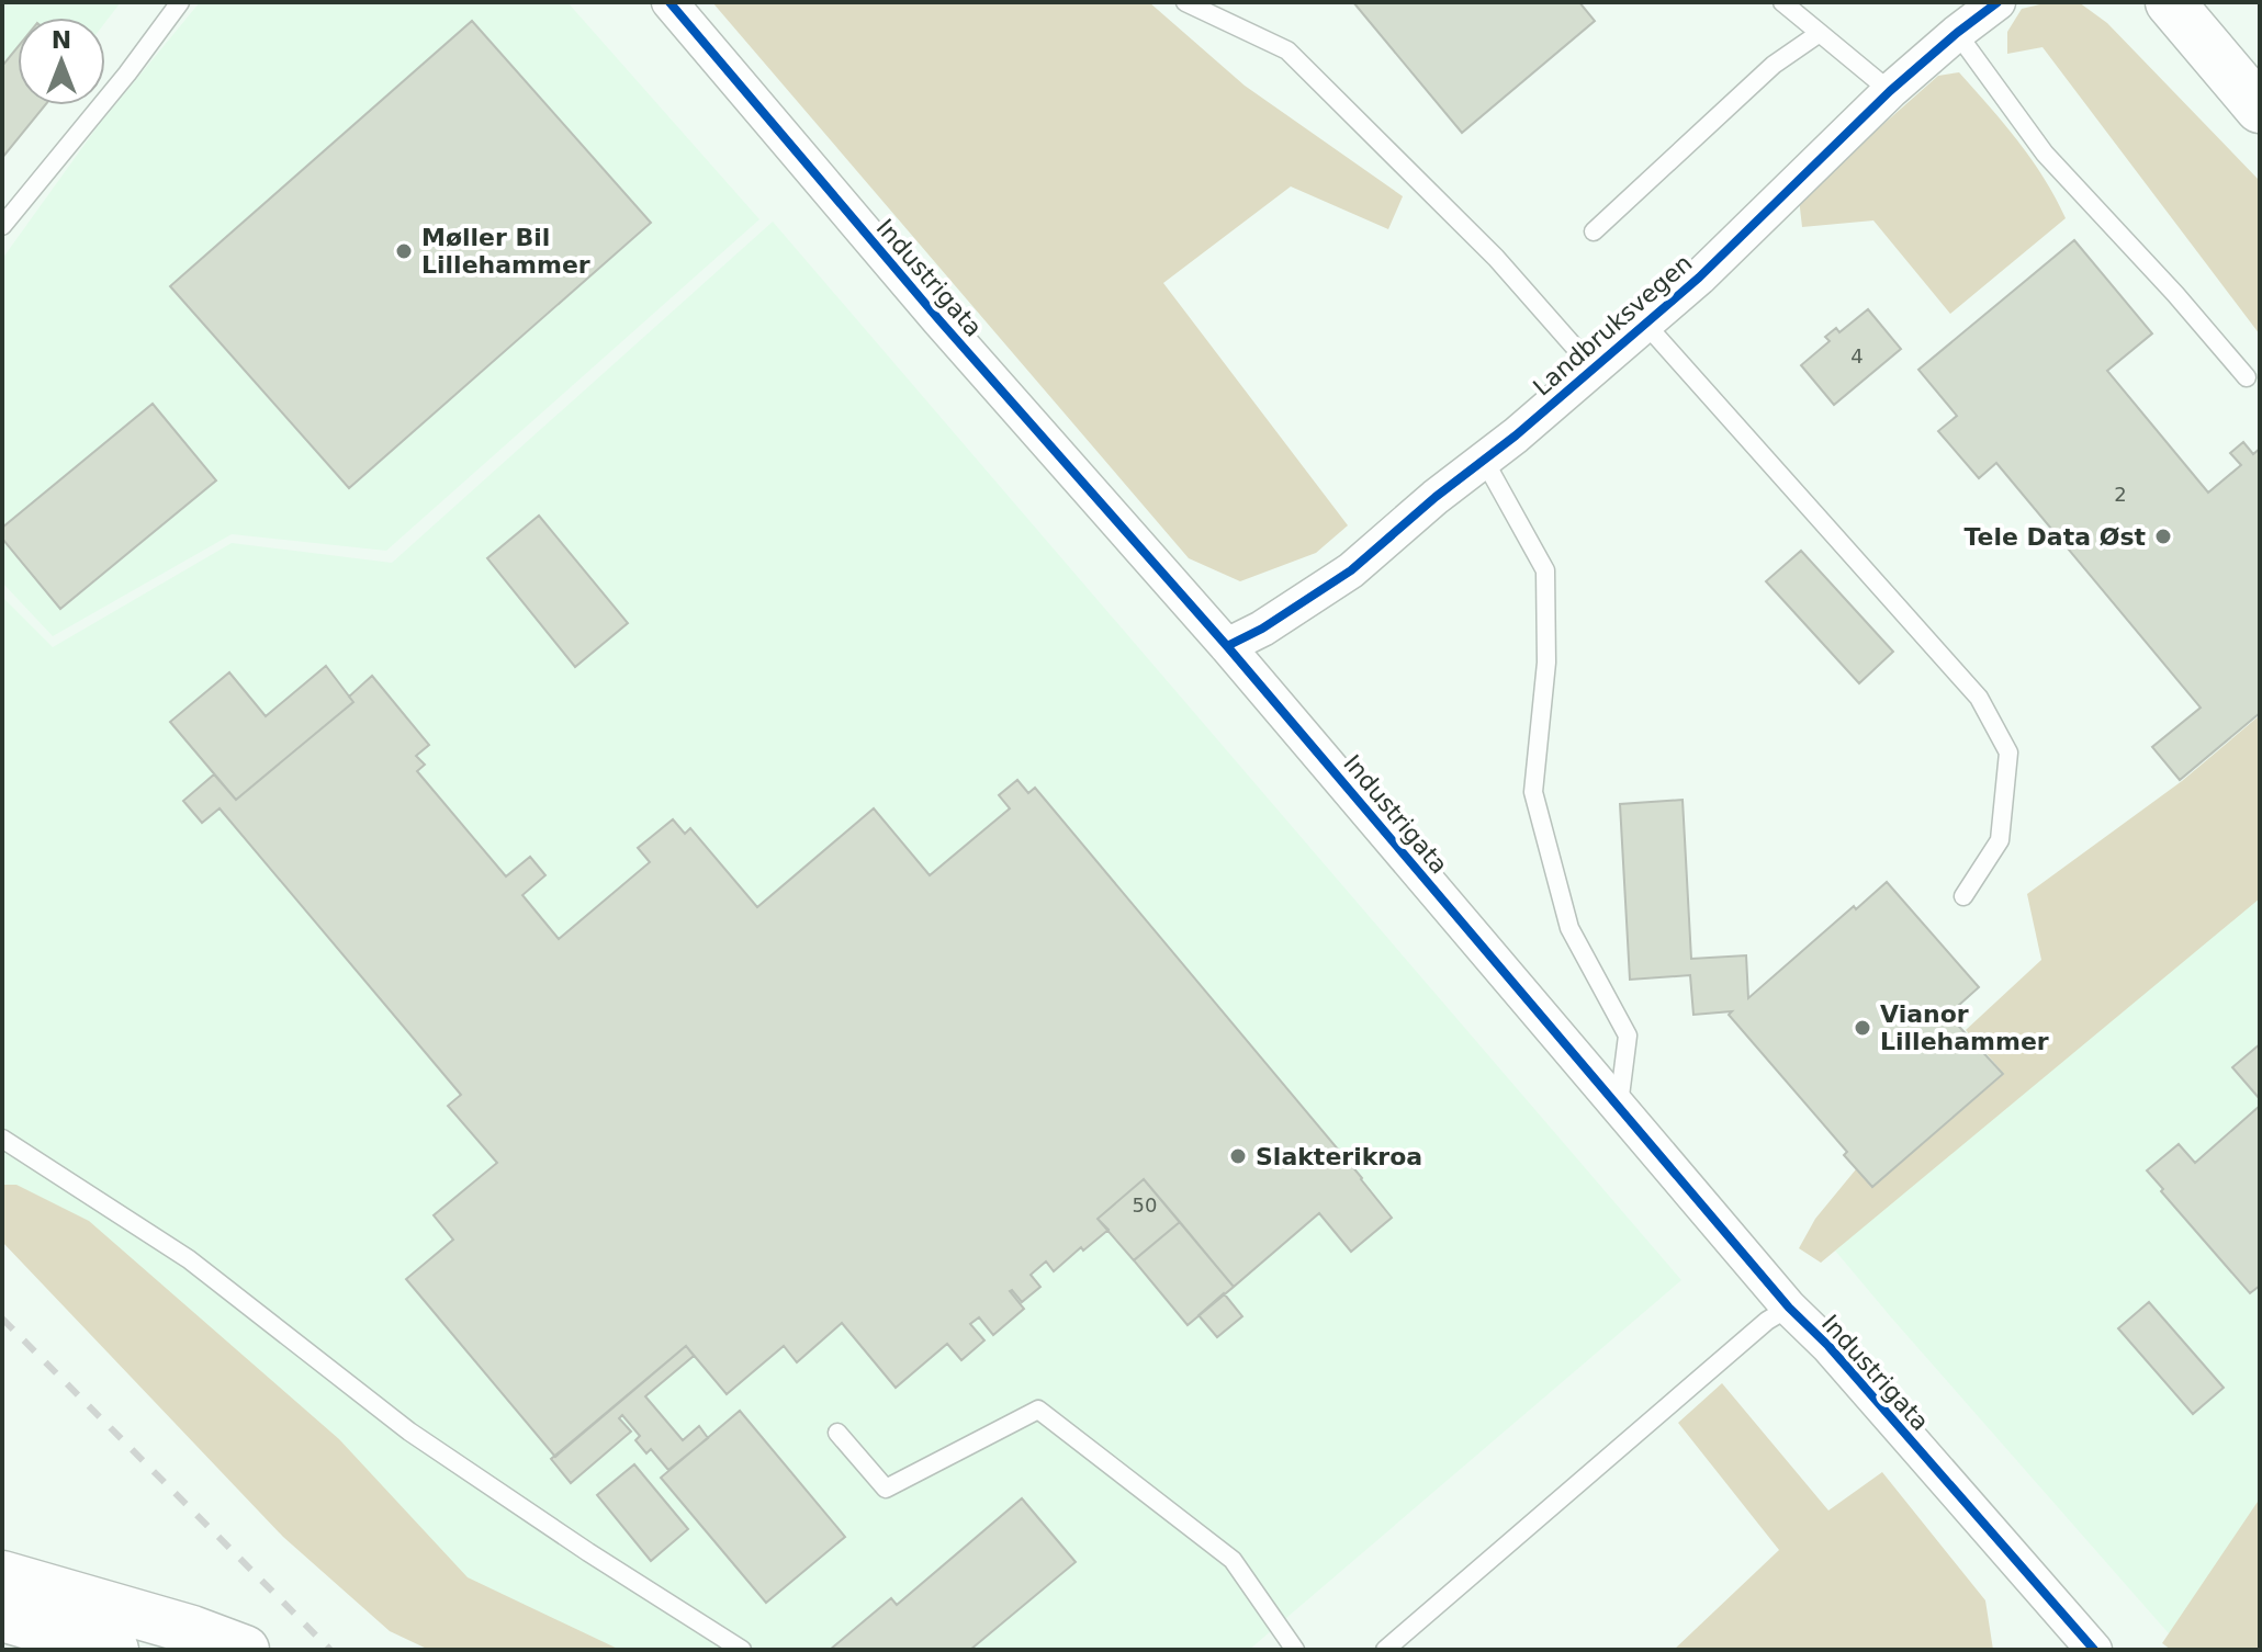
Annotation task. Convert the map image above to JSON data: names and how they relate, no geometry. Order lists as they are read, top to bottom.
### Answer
{
  "streets": {
    "street": ["Industrigata", "Landbruksvegen"]
  },
  "crossings": [
    ["Industrigata", "Landbruksvegen"]
  ],
  "places": [
    "Møller Bil Lillehammer",
    "Tele Data Øst",
    "Vianor Lillehammer",
    "Slakterikroa"
  ],
  "house_numbers": ["4", "2", "50"],
  "north": "top"
}
